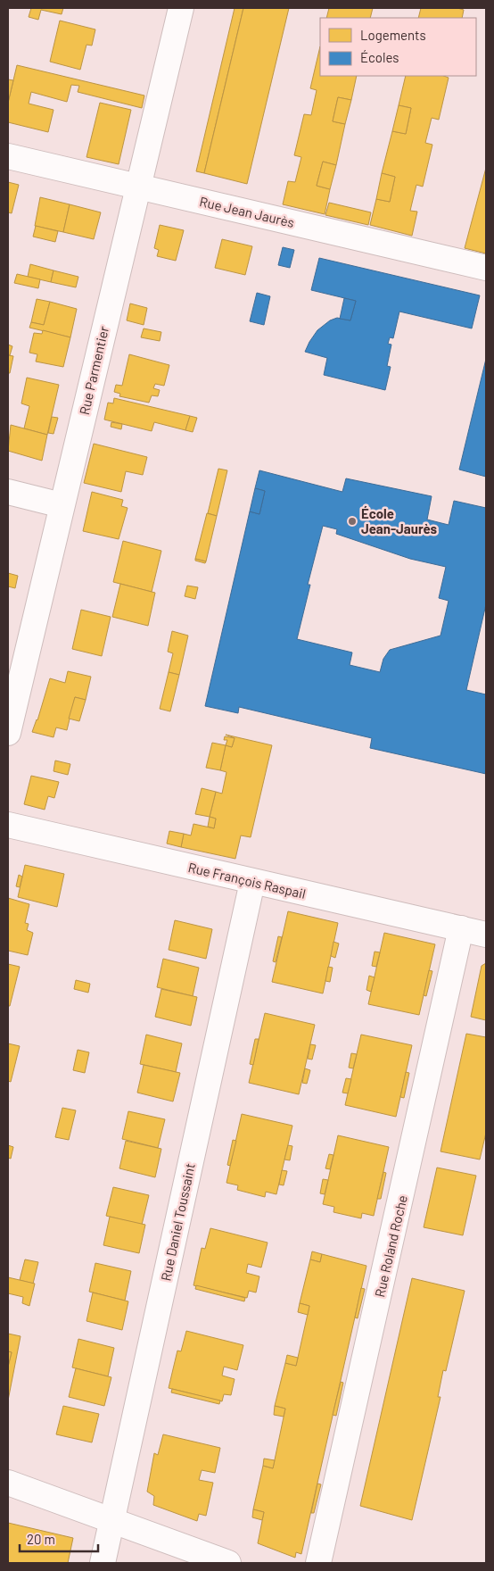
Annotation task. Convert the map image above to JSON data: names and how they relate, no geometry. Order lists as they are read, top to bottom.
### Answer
{
  "streets": {
    "street": [
      "Rue Jean Jaurès",
      "Rue Parmentier",
      "Rue François Raspail",
      "Rue Daniel Toussaint",
      "Rue Roland Roche"
    ]
  },
  "crossings": [
    ["Rue Jean Jaurès", "Rue Parmentier"],
    ["Rue François Raspail", "Rue Daniel Toussaint"],
    ["Rue François Raspail", "Rue Roland Roche"]
  ],
  "places": ["École Jean-Jaurès"],
  "legend": ["Logements", "Écoles"],
  "scale_bar": "20 m"
}
